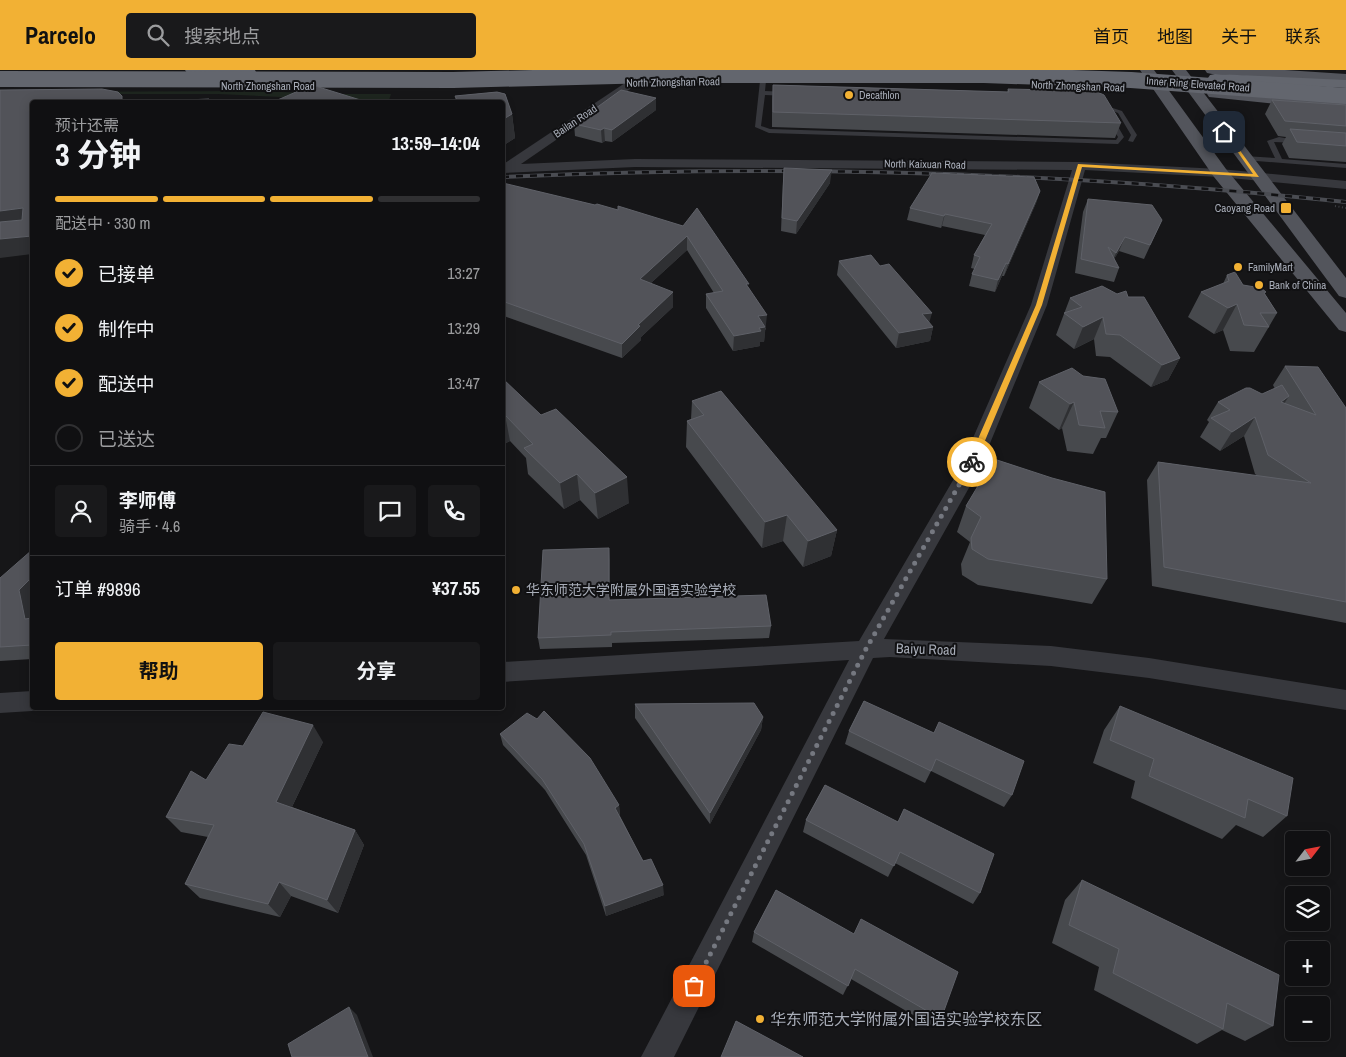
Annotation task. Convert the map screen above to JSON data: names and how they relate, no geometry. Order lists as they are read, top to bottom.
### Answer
{
  "streets": {
    "highway": ["Inner Ring Elevated Road"],
    "main road": ["North Zhongshan Road"],
    "street": ["Bailan Road", "North Kaixuan Road", "Baiyu Road"]
  },
  "crossings": [
    ["North Zhongshan Road", "Bailan Road"]
  ],
  "places": {
    "other": [
      "Decathlon",
      "FamilyMart",
      "Bank of China",
      "华东师范大学附属外国语实验学校",
      "华东师范大学附属外国语实验学校东区"
    ],
    "transit": ["Caoyang Road"]
  },
  "north": "top right",
  "page": {
    "header": "Parcelo",
    "search": "搜索地点",
    "nav": [
      "首页",
      "地图",
      "关于",
      "联系"
    ],
    "heading": ["3 分钟", "预计还需", "13:59–14:04"],
    "panel": [
      "李师傅",
      "骑手 · 4.6",
      "订单 #9896",
      "¥37.55"
    ],
    "bar": "配送中 · 330 m",
    "list": [
      ["已接单", "13:27"],
      ["制作中", "13:29"],
      ["配送中", "13:47"],
      "已送达"
    ],
    "buttons": ["帮助", "分享"],
    "map_buttons": ["+", "−"]
  }
}
